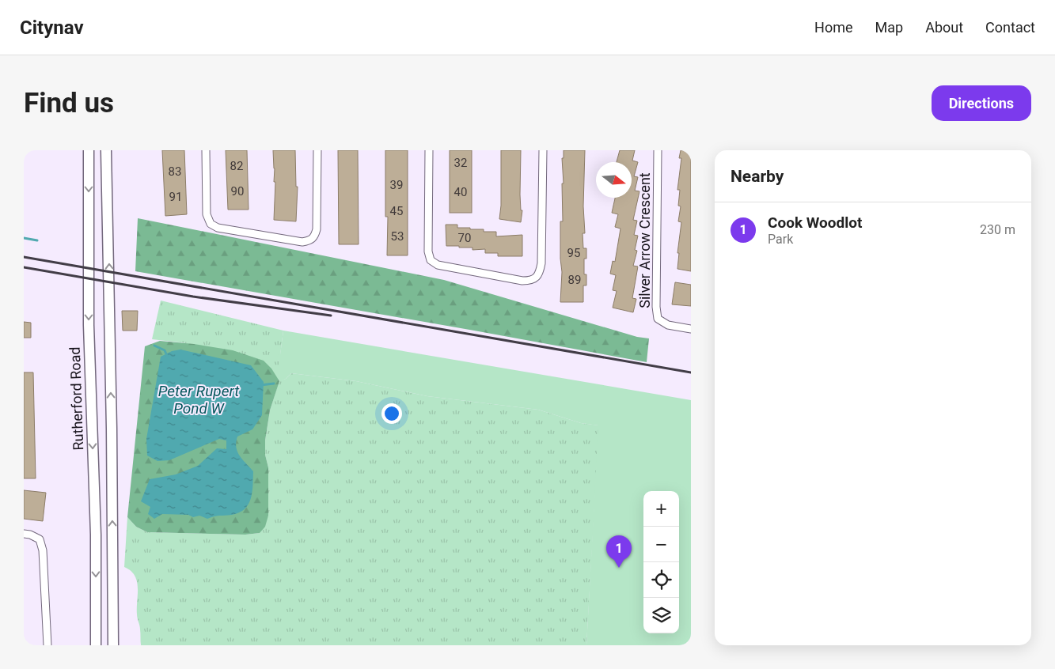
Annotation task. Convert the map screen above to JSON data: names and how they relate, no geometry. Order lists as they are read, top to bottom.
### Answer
{
  "streets": {
    "main road": ["Rutherford Road"],
    "street": ["Silver Arrow Crescent"]
  },
  "water": ["Peter Rupert Pond W"],
  "house_numbers": [
    "32",
    "82",
    "83",
    "39",
    "90",
    "40",
    "91",
    "45",
    "53",
    "70",
    "95",
    "89"
  ],
  "north": "right",
  "page": {
    "header": "Citynav",
    "nav": [
      "Home",
      "Map",
      "About",
      "Contact"
    ],
    "buttons": "Directions",
    "title": "Find us",
    "heading": "Nearby",
    "list": [
      {
        "mark": "1",
        "name": "Cook Woodlot",
        "note": "Park",
        "value": "230 m"
      }
    ],
    "map_buttons": ["+", "−"],
    "pins": "1"
  }
}
